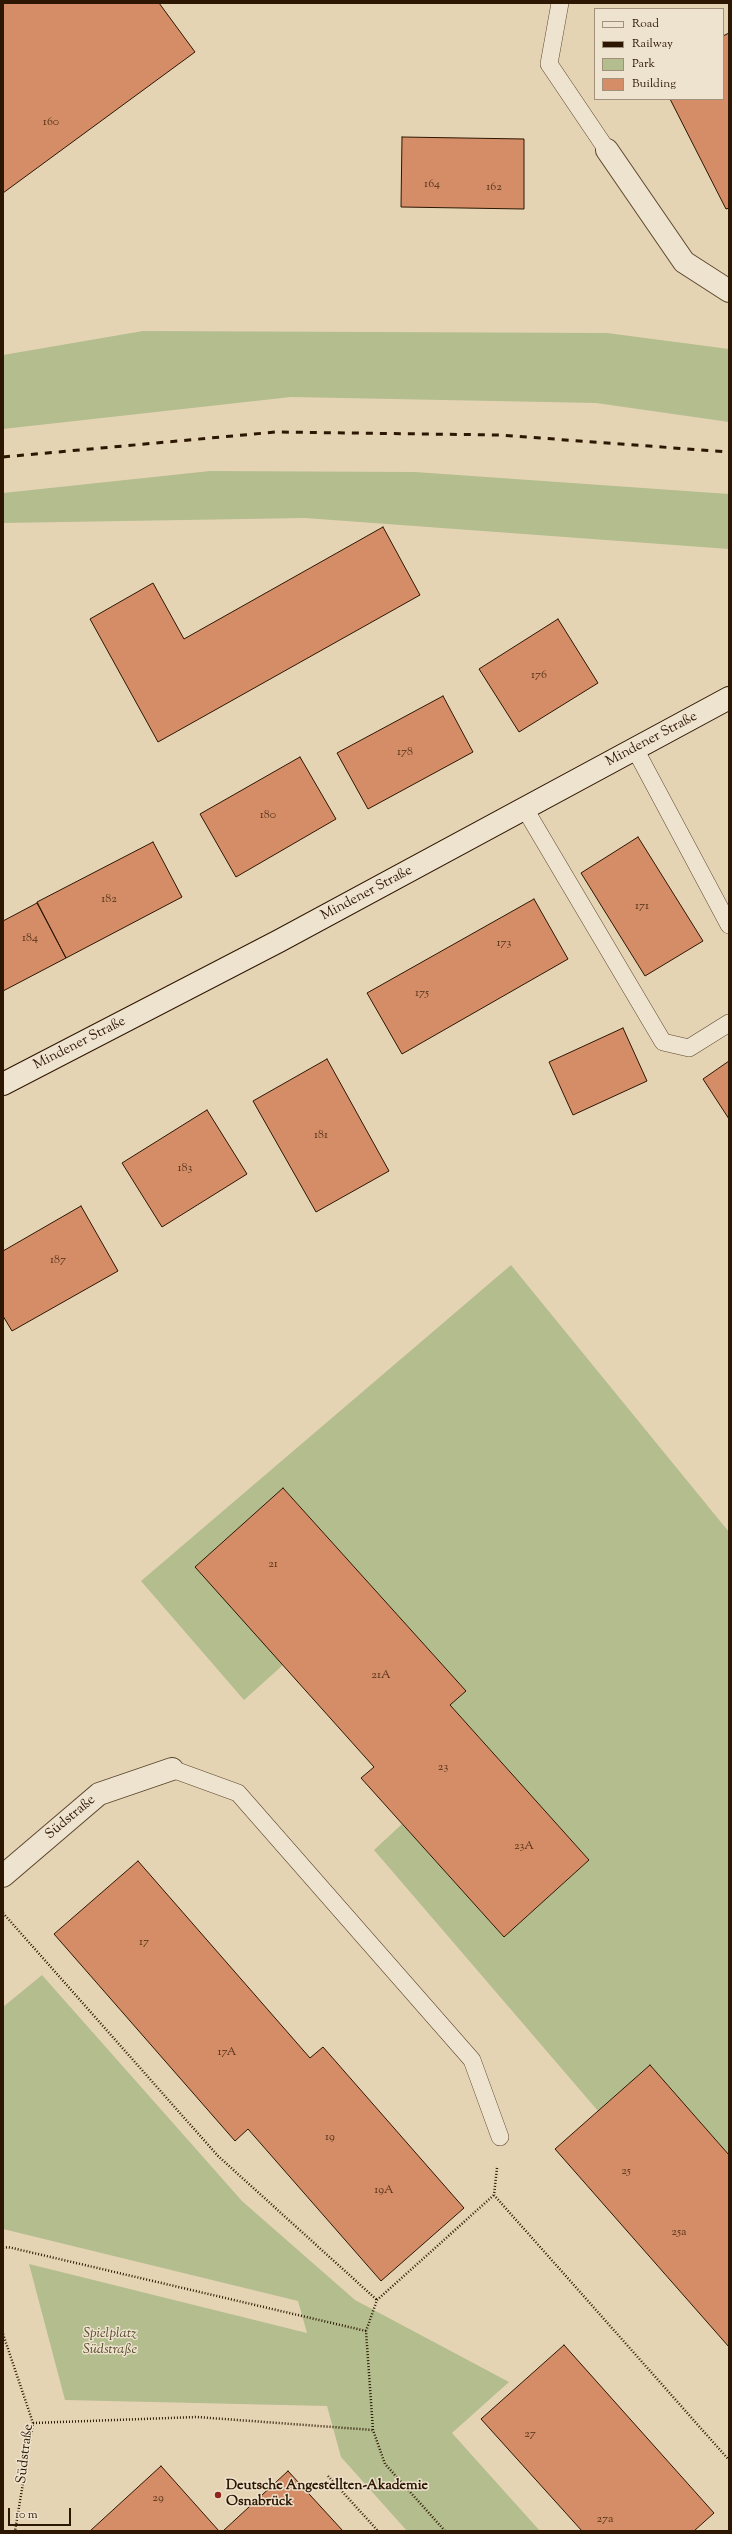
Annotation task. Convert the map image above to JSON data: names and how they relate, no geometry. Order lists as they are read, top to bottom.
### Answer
{
  "streets": {
    "main road": ["Mindener Straße", "Südstraße"]
  },
  "parks": ["Spielplatz Südstraße"],
  "places": ["Deutsche Angestellten-Akademie Osnabrück"],
  "house_numbers": [
    "160",
    "164",
    "162",
    "176",
    "178",
    "180",
    "182",
    "171",
    "184",
    "173",
    "175",
    "181",
    "183",
    "187",
    "21",
    "21A",
    "23",
    "23A",
    "17",
    "17A",
    "19",
    "25",
    "19A",
    "25a",
    "27",
    "29",
    "27a"
  ],
  "legend": [
    "Road",
    "Railway",
    "Park",
    "Building"
  ],
  "scale_bar": "10 m"
}
